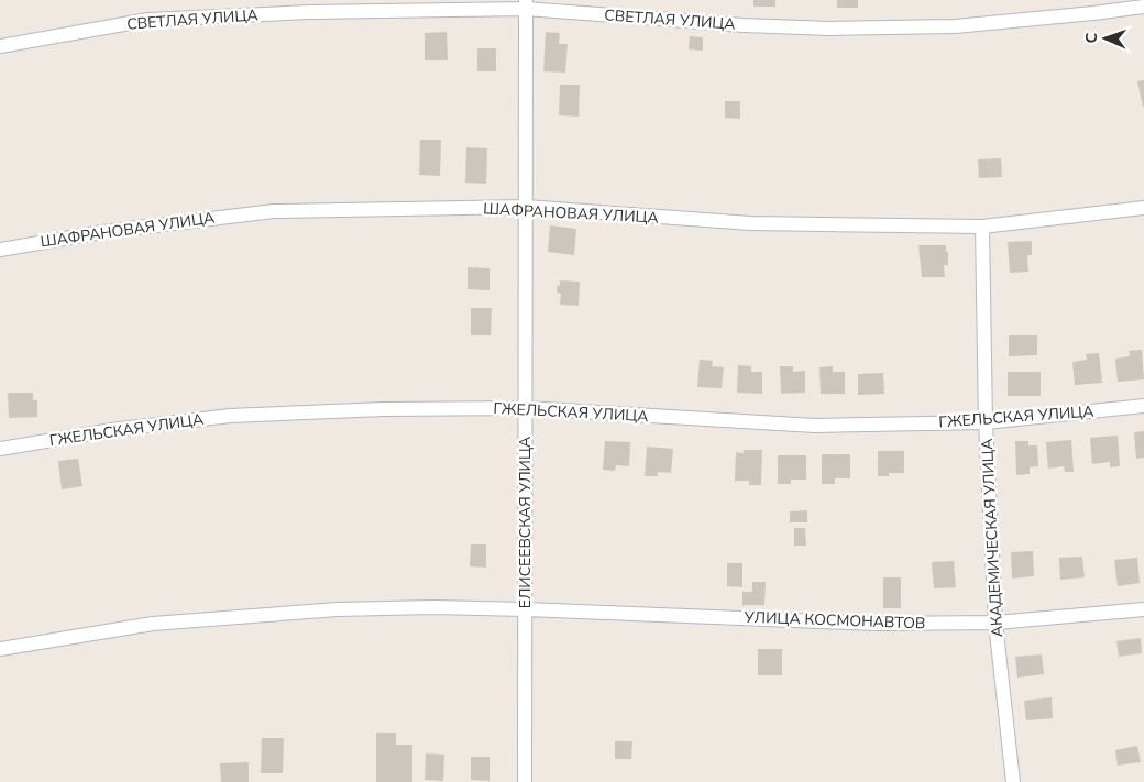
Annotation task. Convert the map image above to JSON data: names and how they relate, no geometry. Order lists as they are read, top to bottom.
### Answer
{
  "streets": {
    "street": [
      "СВЕТЛАЯ УЛИЦА",
      "ШАФРАНОВАЯ УЛИЦА",
      "ГЖЕЛЬСКАЯ УЛИЦА",
      "ЕЛИСЕЕВСКАЯ УЛИЦА",
      "АКАДЕМИЧЕСКАЯ УЛИЦА",
      "УЛИЦА КОСМОНАВТОВ"
    ]
  },
  "crossings": [
    ["СВЕТЛАЯ УЛИЦА", "ЕЛИСЕЕВСКАЯ УЛИЦА"],
    ["ШАФРАНОВАЯ УЛИЦА", "ЕЛИСЕЕВСКАЯ УЛИЦА"],
    ["ШАФРАНОВАЯ УЛИЦА", "АКАДЕМИЧЕСКАЯ УЛИЦА"],
    ["ГЖЕЛЬСКАЯ УЛИЦА", "ЕЛИСЕЕВСКАЯ УЛИЦА"],
    ["ГЖЕЛЬСКАЯ УЛИЦА", "АКАДЕМИЧЕСКАЯ УЛИЦА"],
    ["ЕЛИСЕЕВСКАЯ УЛИЦА", "УЛИЦА КОСМОНАВТОВ"],
    ["АКАДЕМИЧЕСКАЯ УЛИЦА", "УЛИЦА КОСМОНАВТОВ"]
  ],
  "north": "left"
}
